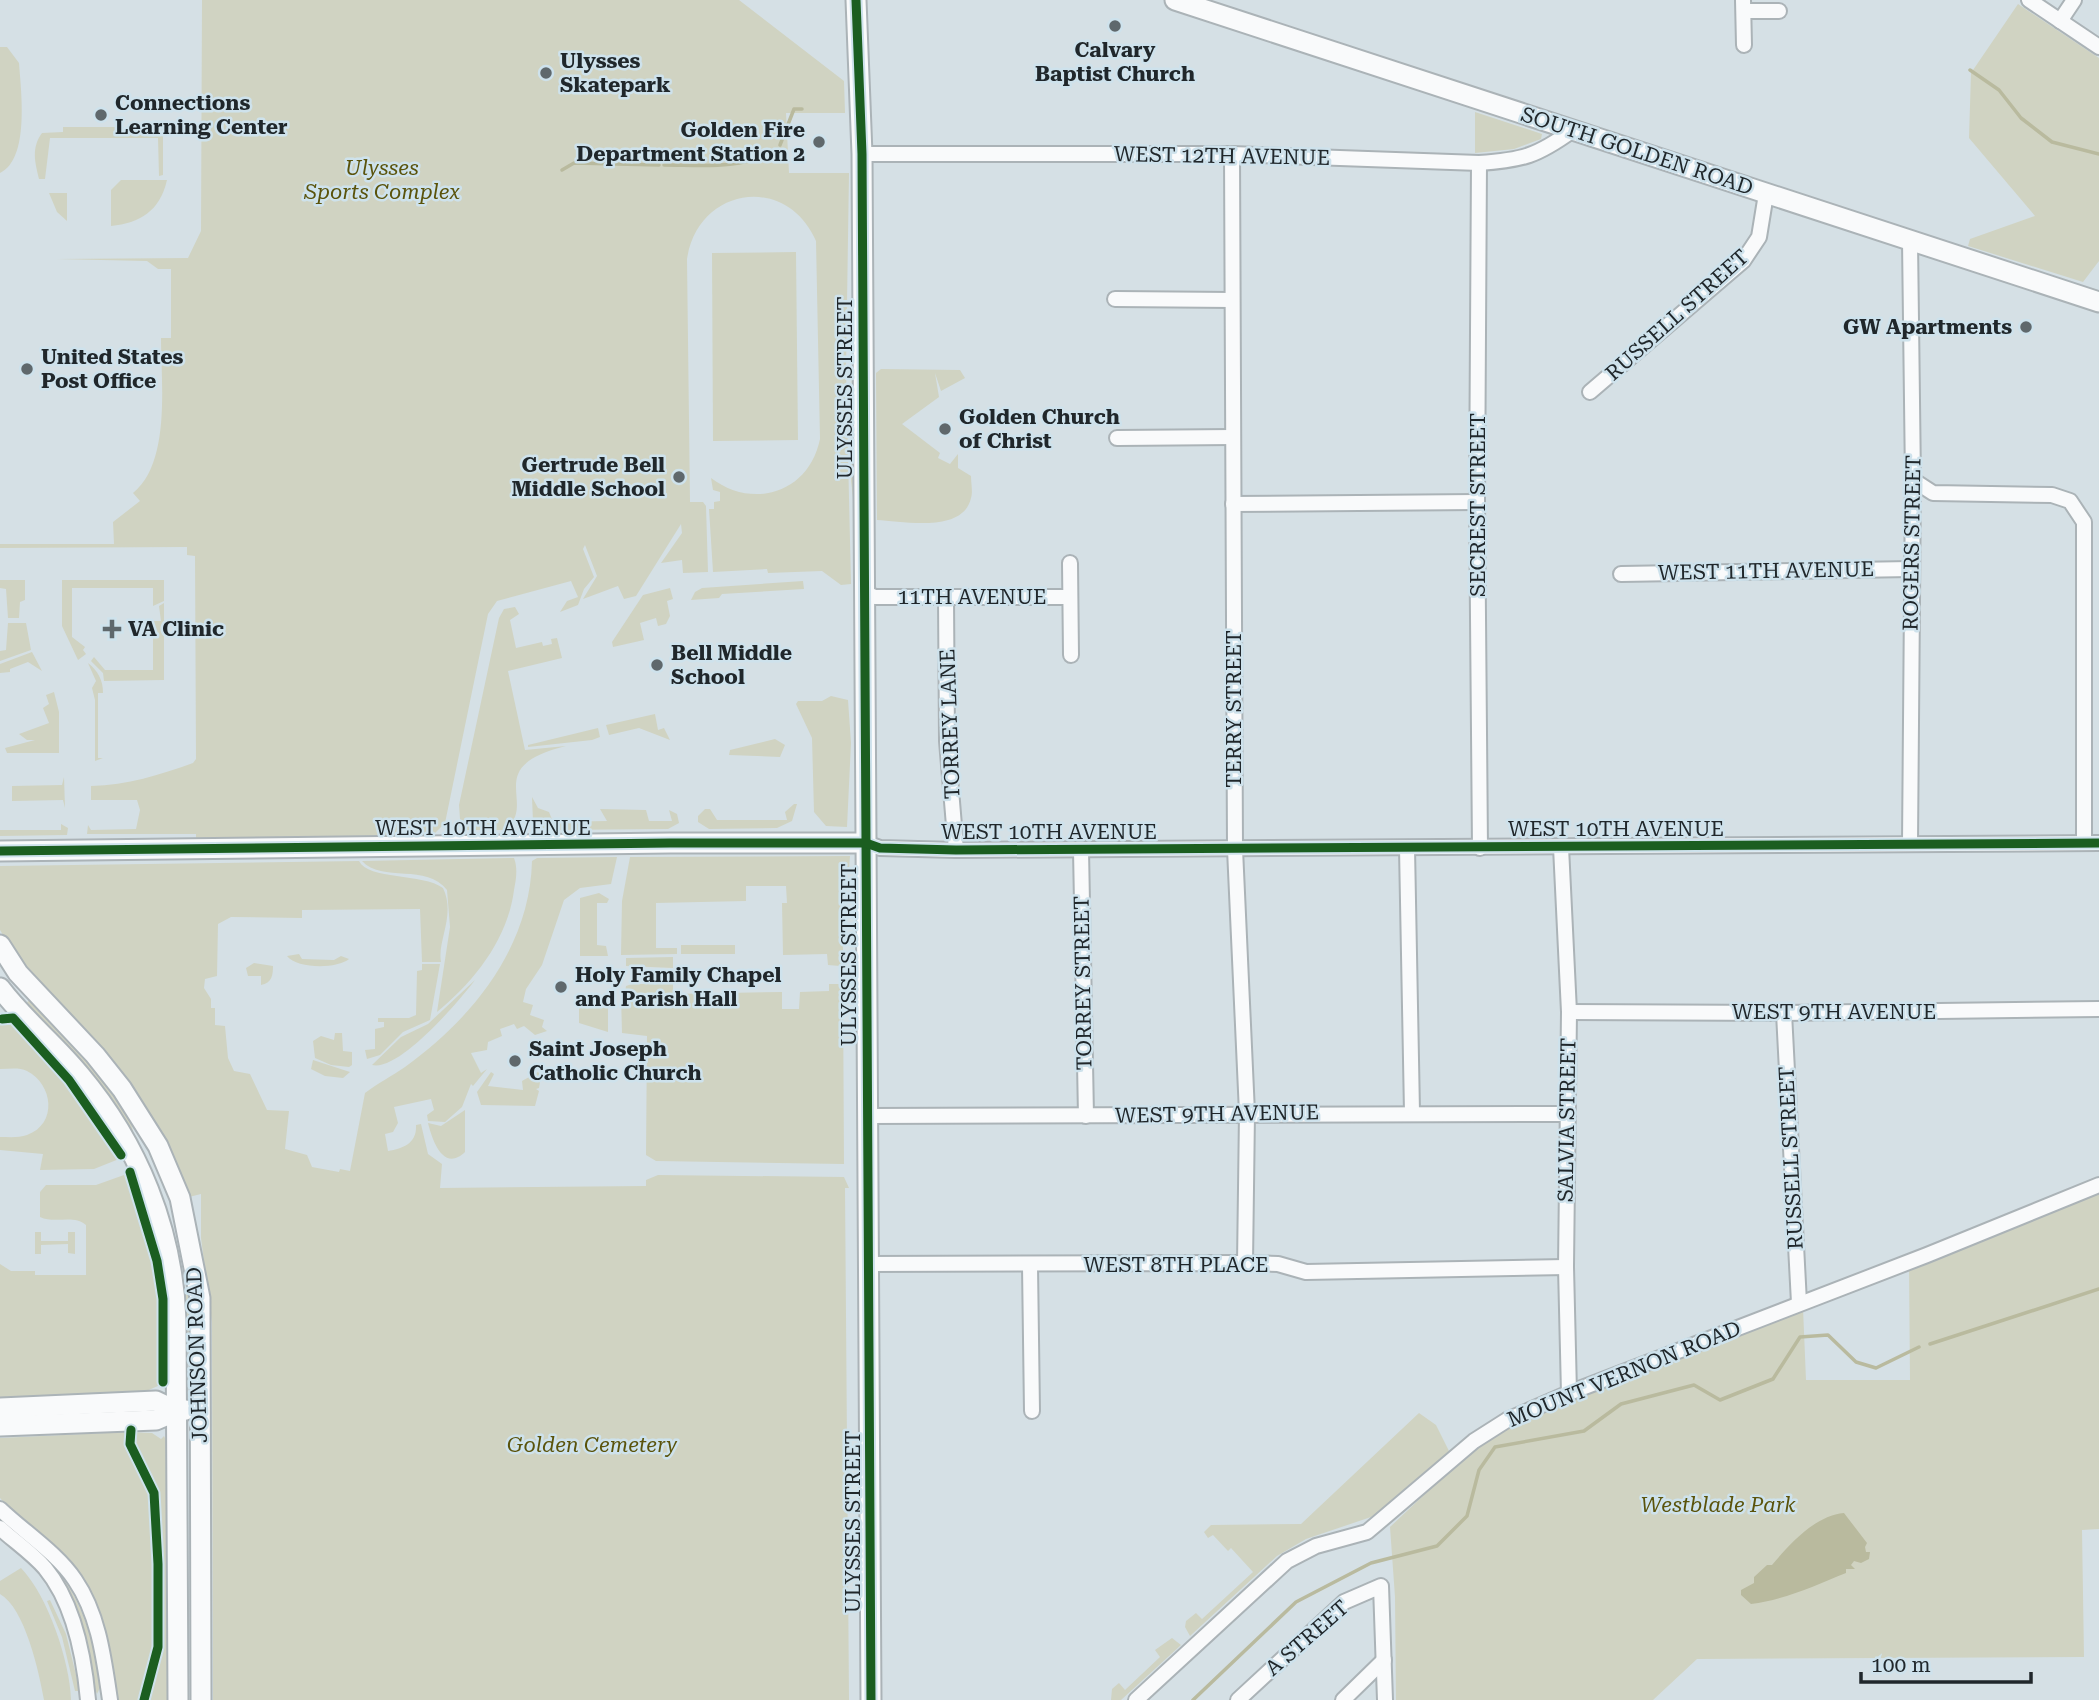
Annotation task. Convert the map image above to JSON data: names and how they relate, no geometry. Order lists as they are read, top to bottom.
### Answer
{
  "streets": {
    "street": [
      "SOUTH GOLDEN ROAD",
      "WEST 12TH AVENUE",
      "RUSSELL STREET",
      "ULYSSES STREET",
      "SECREST STREET",
      "ROGERS STREET",
      "WEST 11TH AVENUE",
      "11TH AVENUE",
      "TERRY STREET",
      "TORREY LANE",
      "WEST 10TH AVENUE",
      "TORREY STREET",
      "WEST 9TH AVENUE",
      "SALVIA STREET",
      "WEST 8TH PLACE",
      "JOHNSON ROAD",
      "MOUNT VERNON ROAD",
      "A STREET"
    ]
  },
  "crossings": [
    ["SOUTH GOLDEN ROAD", "WEST 12TH AVENUE"],
    ["SOUTH GOLDEN ROAD", "RUSSELL STREET"],
    ["SOUTH GOLDEN ROAD", "ROGERS STREET"],
    ["WEST 12TH AVENUE", "ULYSSES STREET"],
    ["WEST 12TH AVENUE", "SECREST STREET"],
    ["WEST 12TH AVENUE", "TERRY STREET"],
    ["RUSSELL STREET", "WEST 9TH AVENUE"],
    ["RUSSELL STREET", "MOUNT VERNON ROAD"],
    ["ULYSSES STREET", "11TH AVENUE"],
    ["ULYSSES STREET", "WEST 10TH AVENUE"],
    ["ULYSSES STREET", "WEST 9TH AVENUE"],
    ["ULYSSES STREET", "WEST 8TH PLACE"],
    ["SECREST STREET", "WEST 10TH AVENUE"],
    ["ROGERS STREET", "WEST 11TH AVENUE"],
    ["ROGERS STREET", "WEST 10TH AVENUE"],
    ["11TH AVENUE", "TORREY LANE"],
    ["TERRY STREET", "WEST 10TH AVENUE"],
    ["TERRY STREET", "WEST 9TH AVENUE"],
    ["TERRY STREET", "WEST 8TH PLACE"],
    ["TORREY LANE", "WEST 10TH AVENUE"],
    ["WEST 10TH AVENUE", "TORREY STREET"],
    ["WEST 10TH AVENUE", "SALVIA STREET"],
    ["TORREY STREET", "WEST 9TH AVENUE"],
    ["WEST 9TH AVENUE", "SALVIA STREET"],
    ["SALVIA STREET", "WEST 8TH PLACE"],
    ["SALVIA STREET", "MOUNT VERNON ROAD"]
  ],
  "parks": ["Ulysses Sports Complex", "Golden Cemetery", "Westblade Park"],
  "places": {
    "other": [
      "Calvary Baptist Church",
      "Ulysses Skatepark",
      "Connections Learning Center",
      "Golden Fire Department Station 2",
      "GW Apartments",
      "United States Post Office",
      "Golden Church of Christ",
      "Gertrude Bell Middle School",
      "Bell Middle School",
      "Holy Family Chapel and Parish Hall",
      "Saint Joseph Catholic Church"
    ],
    "health": ["VA Clinic"]
  },
  "scale_bar": "100 m"
}
